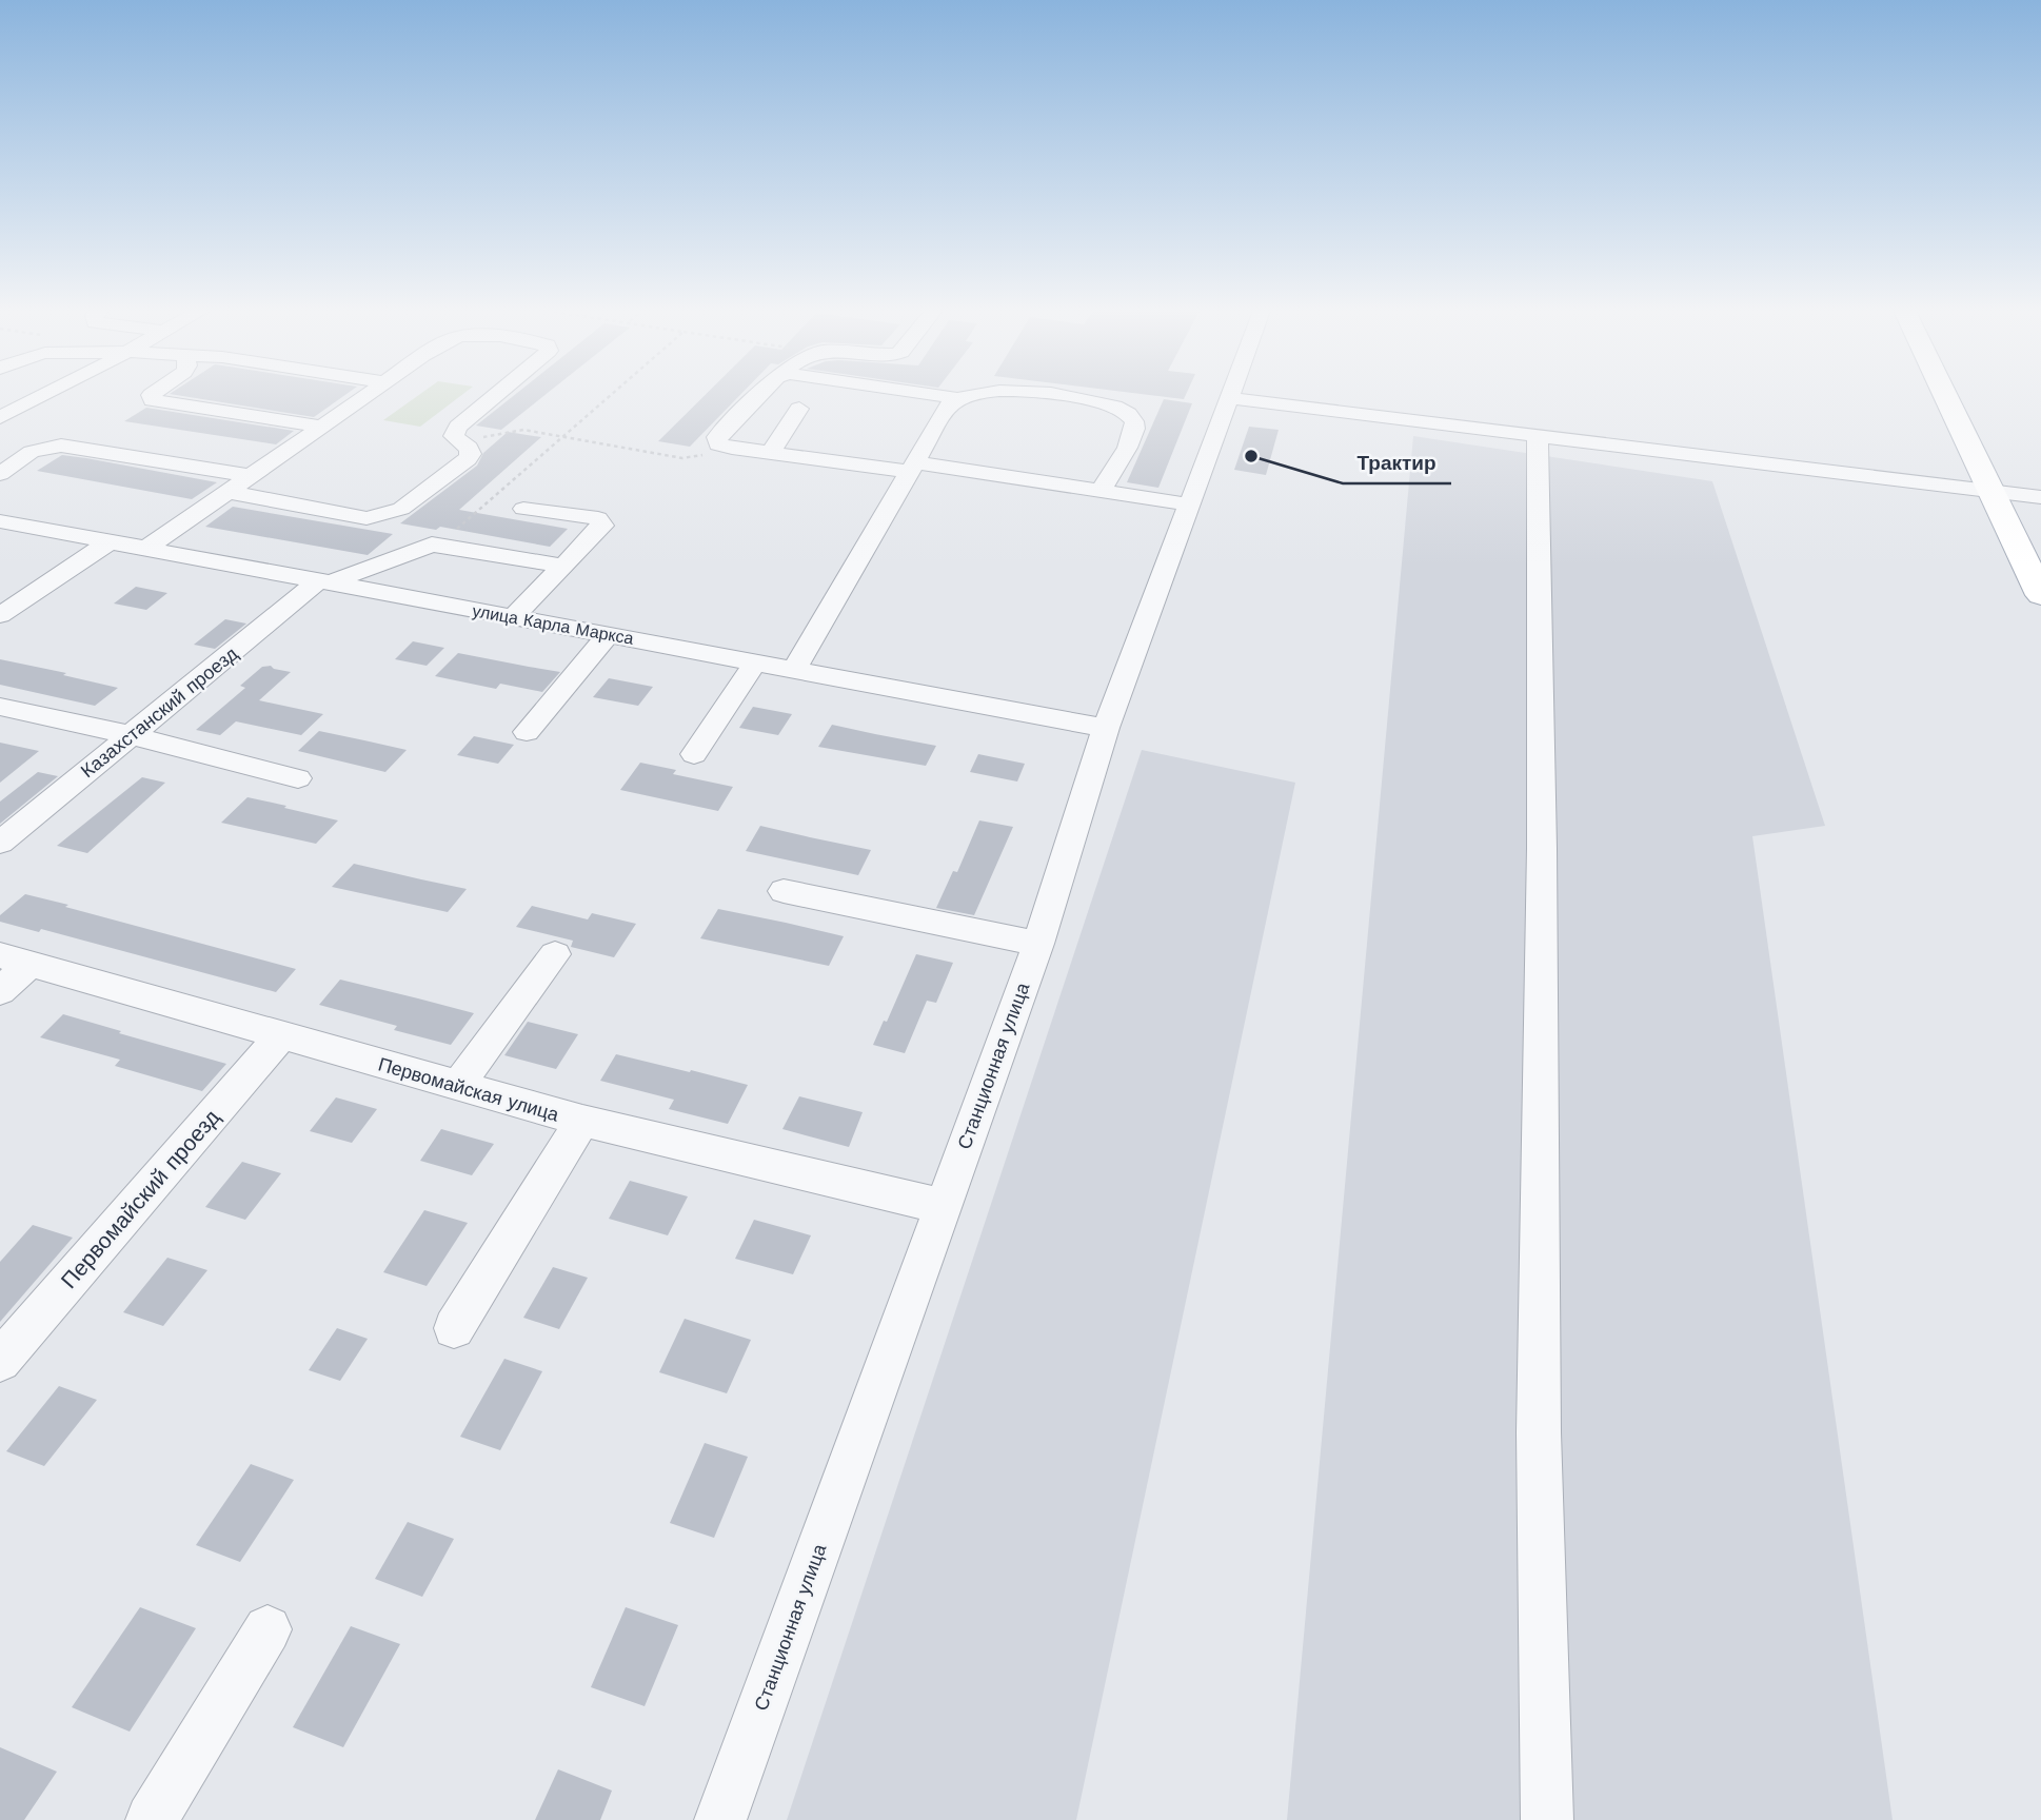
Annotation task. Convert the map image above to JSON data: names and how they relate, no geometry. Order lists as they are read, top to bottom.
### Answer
{
  "streets": {
    "street": [
      "улица Карла Маркса",
      "Казахстанский проезд",
      "Станционная улица",
      "Первомайская улица",
      "Первомайский проезд"
    ]
  },
  "crossings": [
    ["улица Карла Маркса", "Казахстанский проезд"],
    ["улица Карла Маркса", "Станционная улица"],
    ["Станционная улица", "Первомайская улица"],
    ["Первомайская улица", "Первомайский проезд"]
  ],
  "places": ["Трактир"]
}
